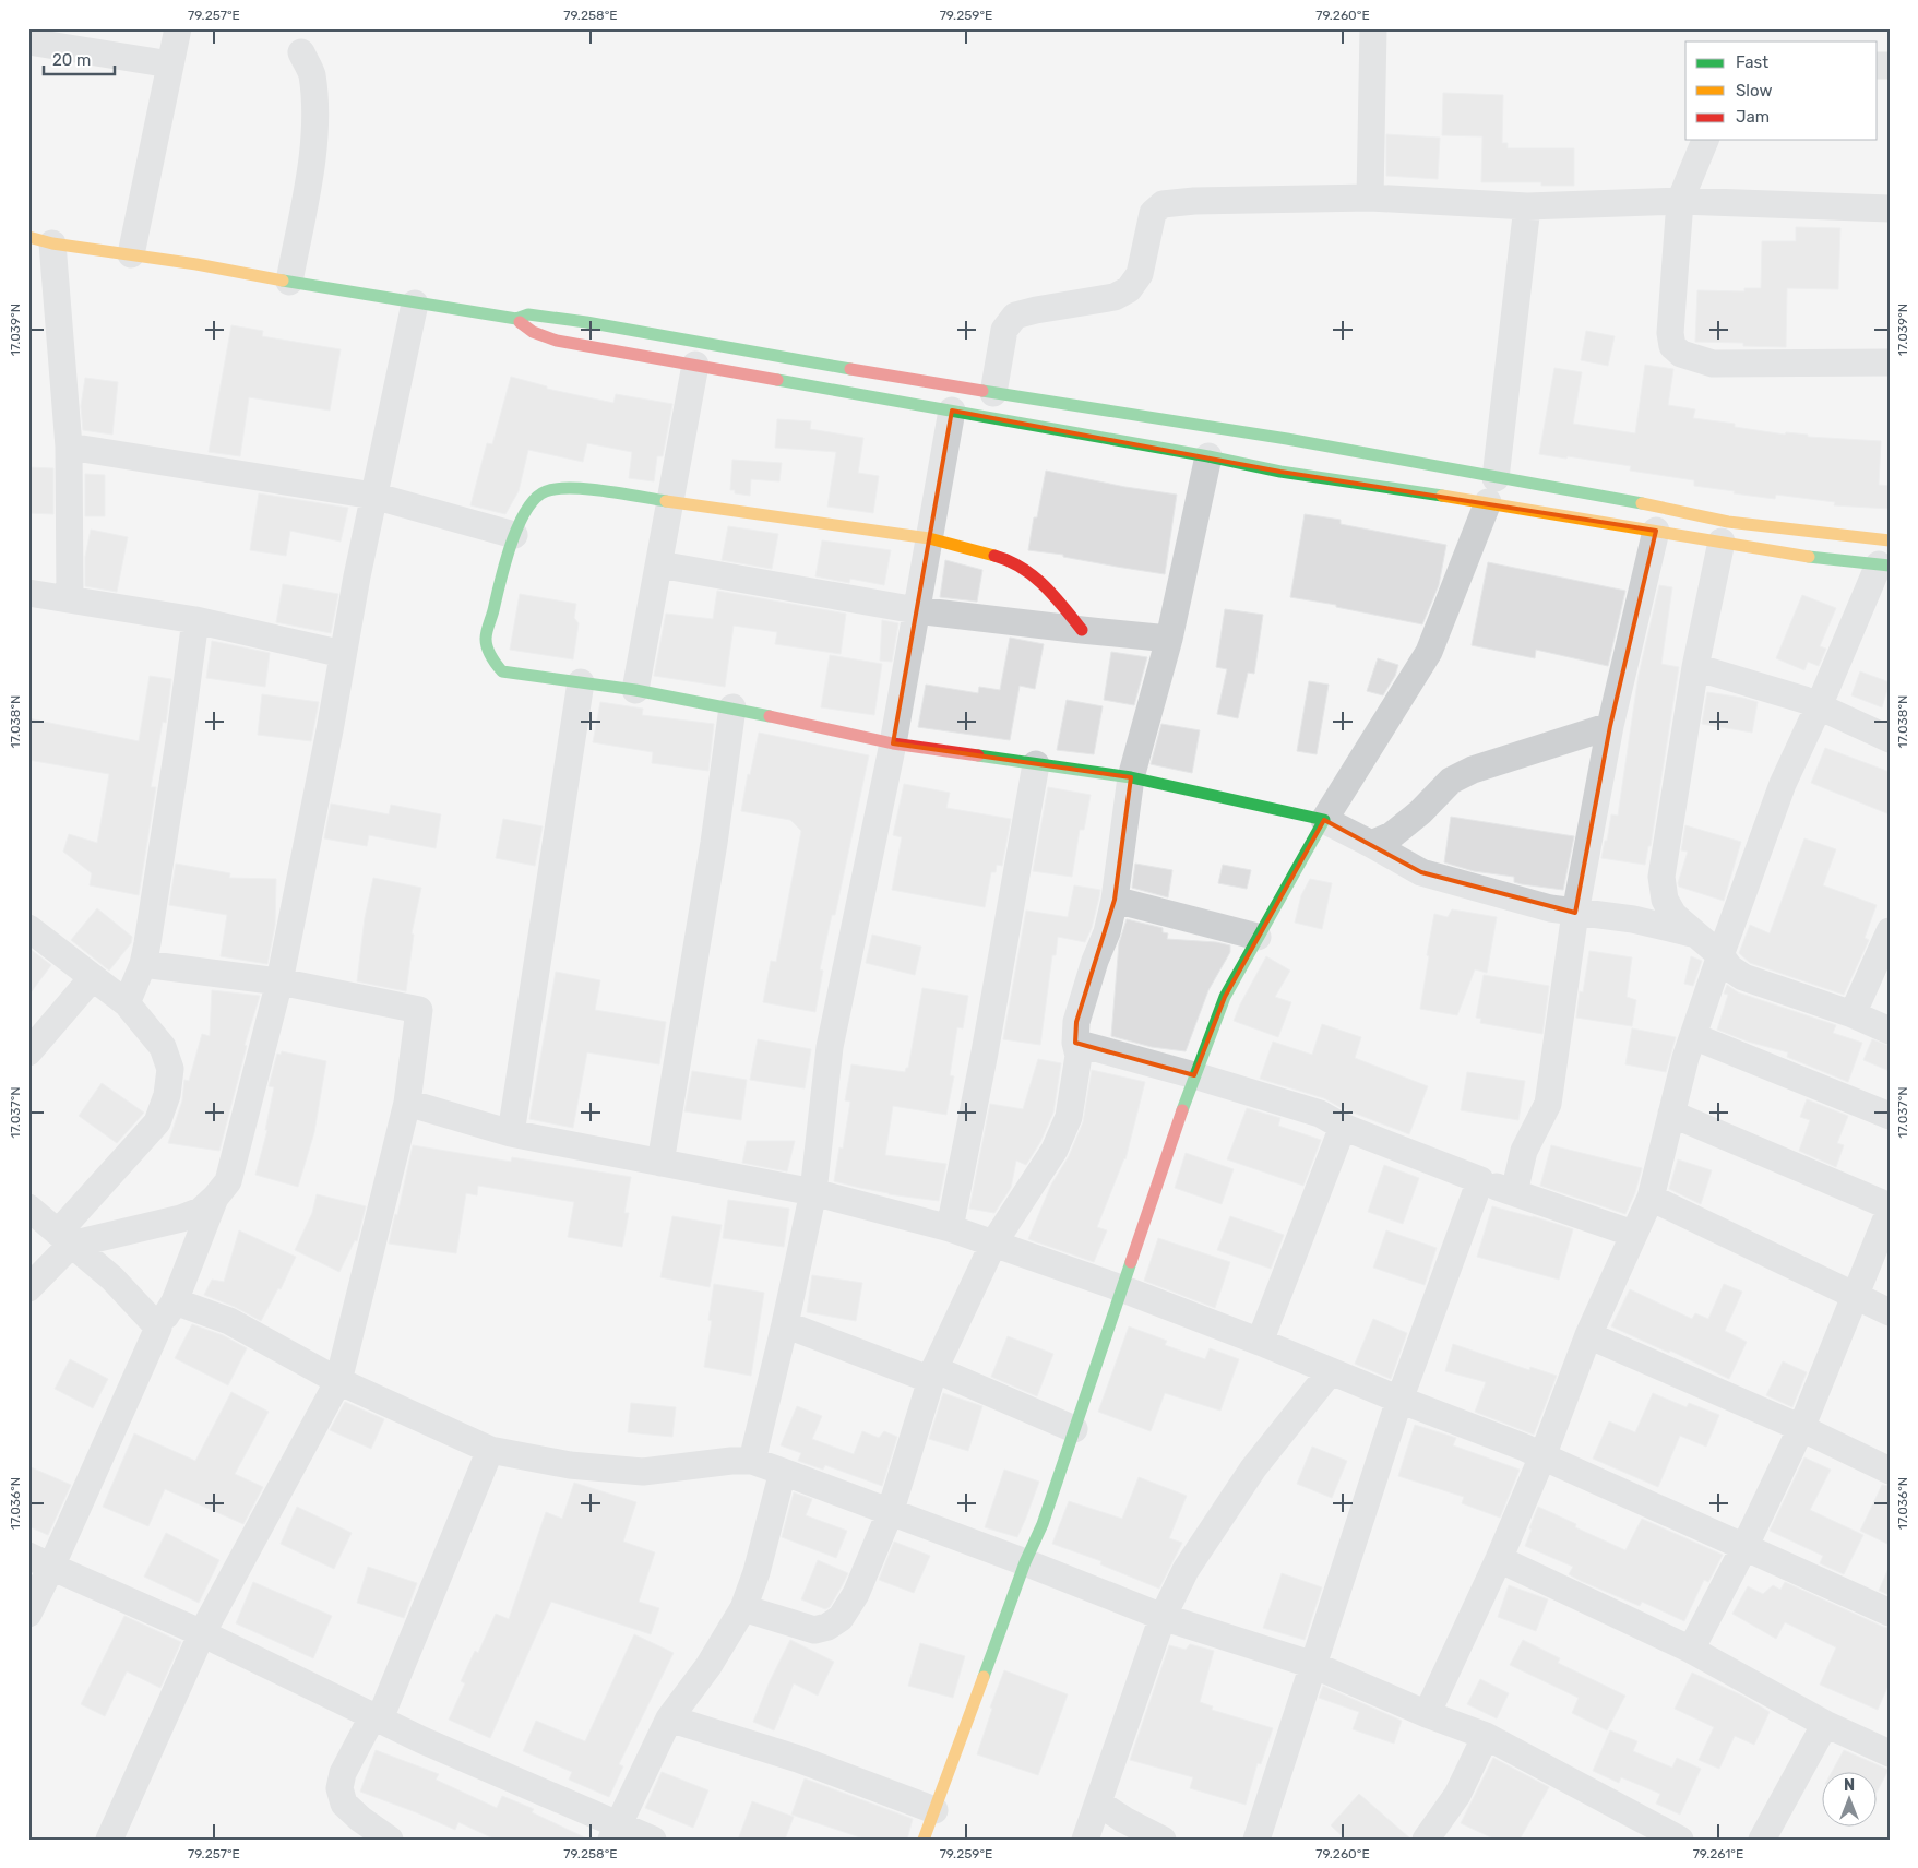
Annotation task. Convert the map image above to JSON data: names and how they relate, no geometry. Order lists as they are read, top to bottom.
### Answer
{
  "legend": ["Fast", "Slow", "Jam"],
  "scale_bar": "20 m",
  "north": "top",
  "coordinates": [
    "79.257°E",
    "79.258°E",
    "79.259°E",
    "79.260°E",
    "17.039°N",
    "17.038°N",
    "17.037°N",
    "17.036°N",
    "79.261°E"
  ]
}
